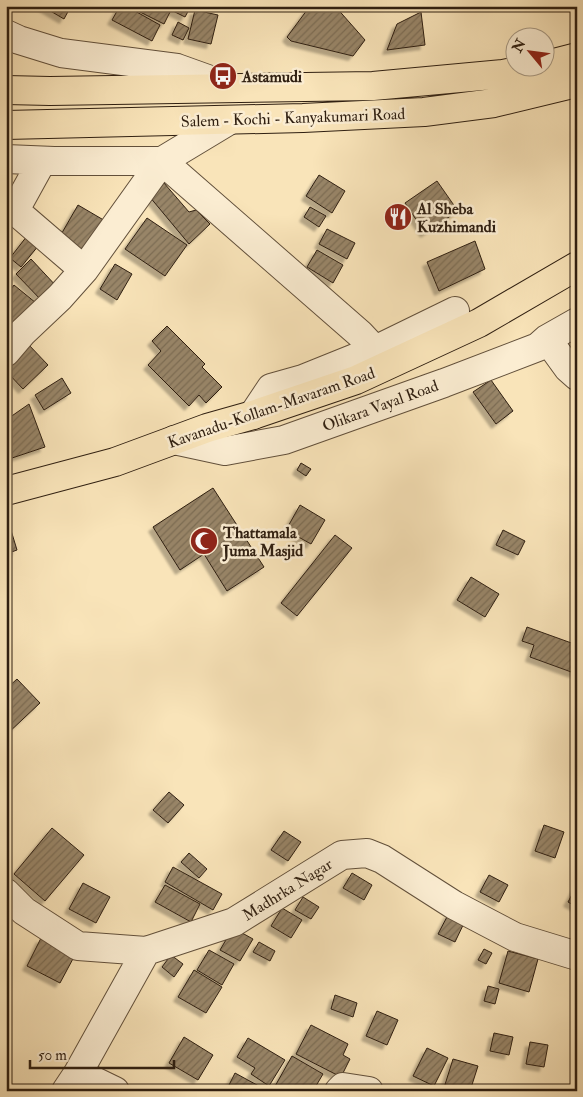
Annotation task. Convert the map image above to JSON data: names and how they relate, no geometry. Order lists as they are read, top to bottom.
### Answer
{
  "streets": {
    "main road": ["Salem - Kochi - Kanyakumari Road", "Kavanadu-Kollam-Mavaram Road"],
    "street": ["Olikara Vayal Road", "Madhrka Nagar"]
  },
  "crossings": [
    ["Olikara Vayal Road", "Kavanadu-Kollam-Mavaram Road"]
  ],
  "places": {
    "bus stop": ["Astamudi"],
    "restaurant": ["Al Sheba Kuzhimandi"],
    "mosque": ["Thattamala Juma Masjid"]
  },
  "scale_bar": "50 m",
  "north": "top left"
}
